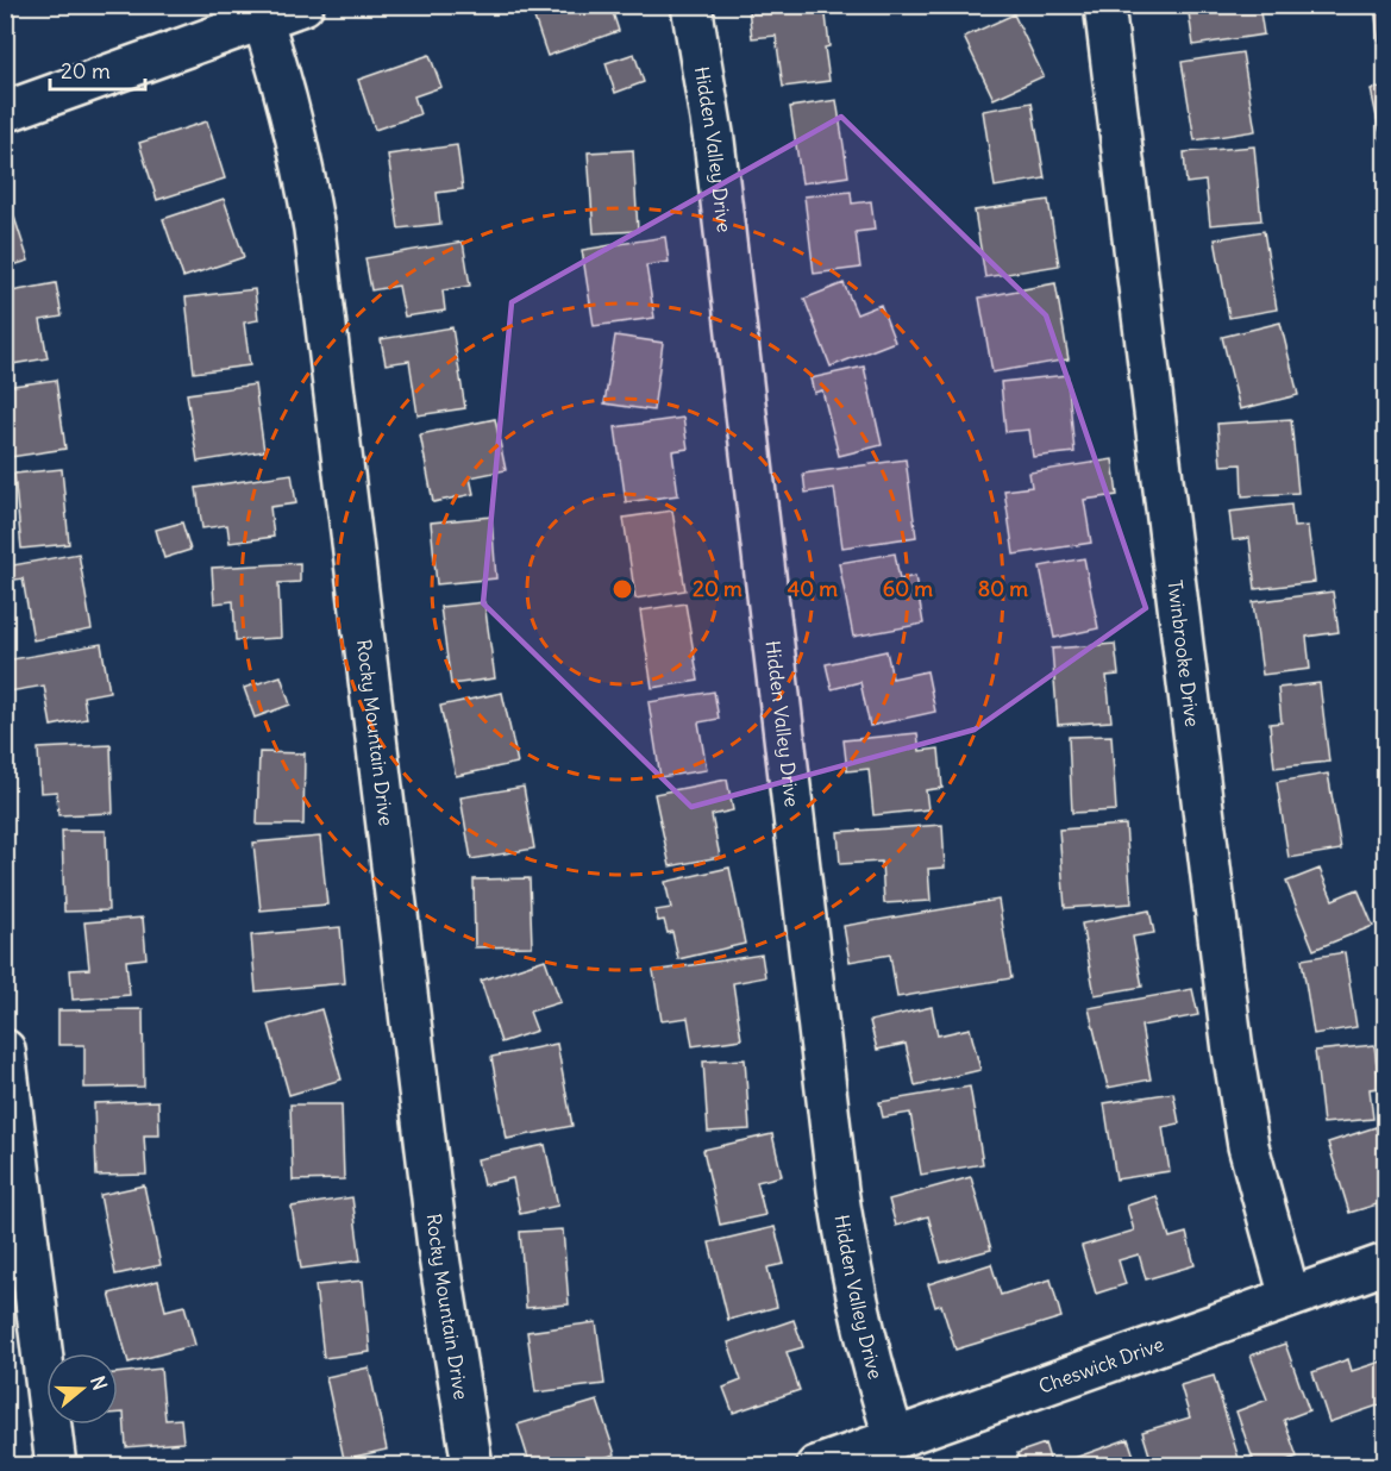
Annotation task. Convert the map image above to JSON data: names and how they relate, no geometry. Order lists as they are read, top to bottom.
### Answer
{
  "streets": {
    "street": [
      "Hidden Valley Drive",
      "Twinbrooke Drive",
      "Rocky Mountain Drive",
      "Cheswick Drive"
    ]
  },
  "crossings": [
    ["Hidden Valley Drive", "Cheswick Drive"],
    ["Twinbrooke Drive", "Cheswick Drive"]
  ],
  "scale_bar": "20 m",
  "north": "right",
  "rings": [
    "20 m",
    "40 m",
    "60 m",
    "80 m"
  ]
}
